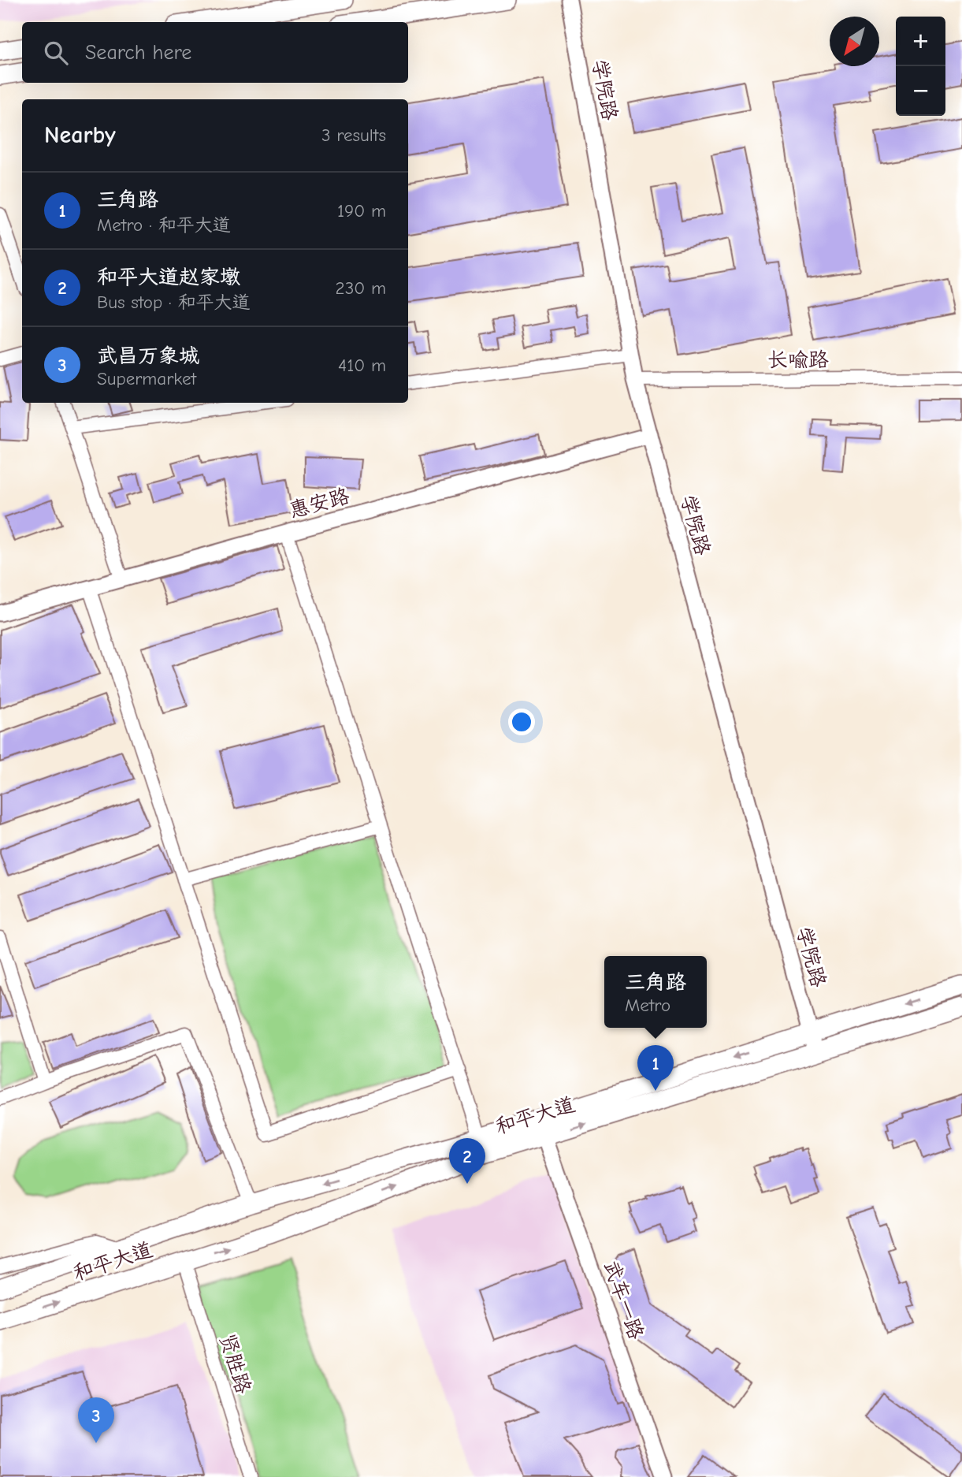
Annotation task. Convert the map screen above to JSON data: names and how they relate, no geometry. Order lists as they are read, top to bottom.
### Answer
{
  "streets": {
    "main road": ["和平大道"],
    "street": [
      "学院路",
      "长喻路",
      "惠安路",
      "武车一路",
      "贤胜路"
    ]
  },
  "crossings": [
    ["学院路", "长喻路"],
    ["学院路", "惠安路"],
    ["学院路", "和平大道"],
    ["和平大道", "武车一路"],
    ["和平大道", "贤胜路"]
  ],
  "north": "bottom left",
  "page": {
    "map_buttons": ["+", "−"],
    "search": "Search here",
    "heading": ["Nearby", "3 results"],
    "list": [
      {
        "mark": "1",
        "name": "三角路",
        "note": "Metro · 和平大道",
        "value": "190 m"
      },
      {
        "mark": "2",
        "name": "和平大道赵家墩",
        "note": "Bus stop · 和平大道",
        "value": "230 m"
      },
      {
        "mark": "3",
        "name": "武昌万象城",
        "note": "Supermarket",
        "value": "410 m"
      }
    ],
    "popup": ["三角路", "Metro"],
    "pins": ["1", "2", "3"]
  }
}
